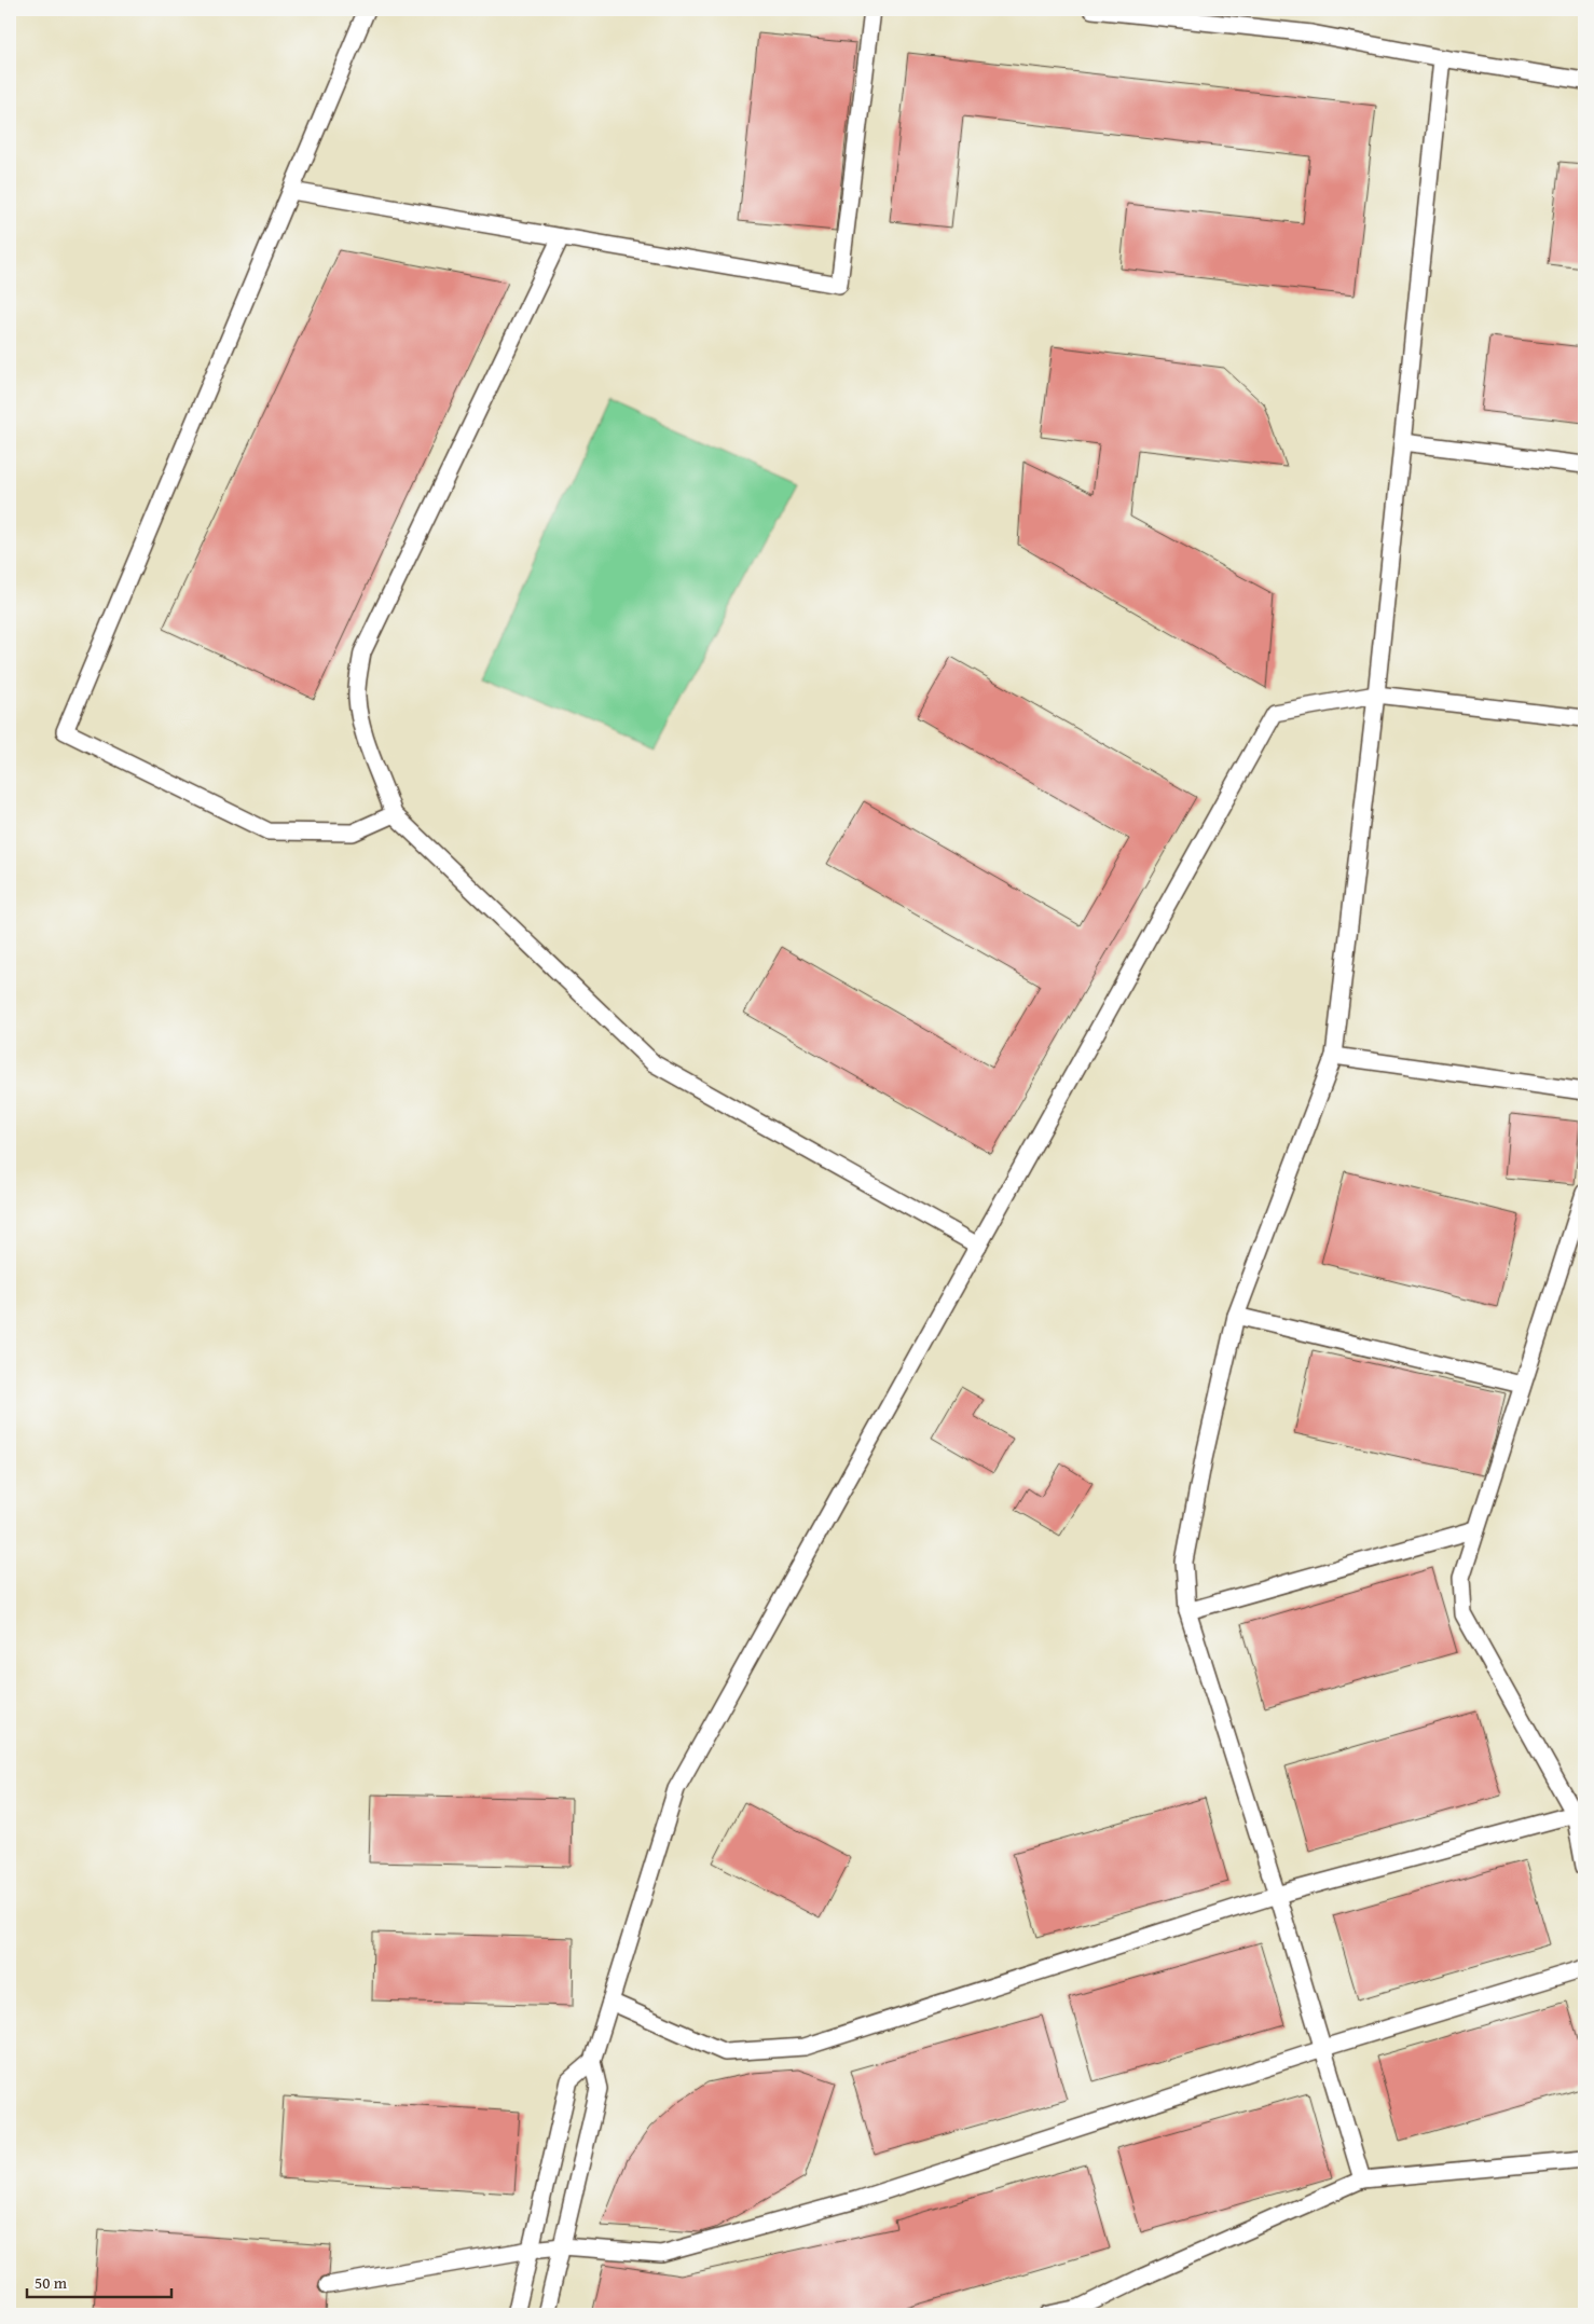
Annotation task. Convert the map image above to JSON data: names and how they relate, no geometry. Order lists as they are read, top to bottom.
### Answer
{
  "scale_bar": "50 m"
}
